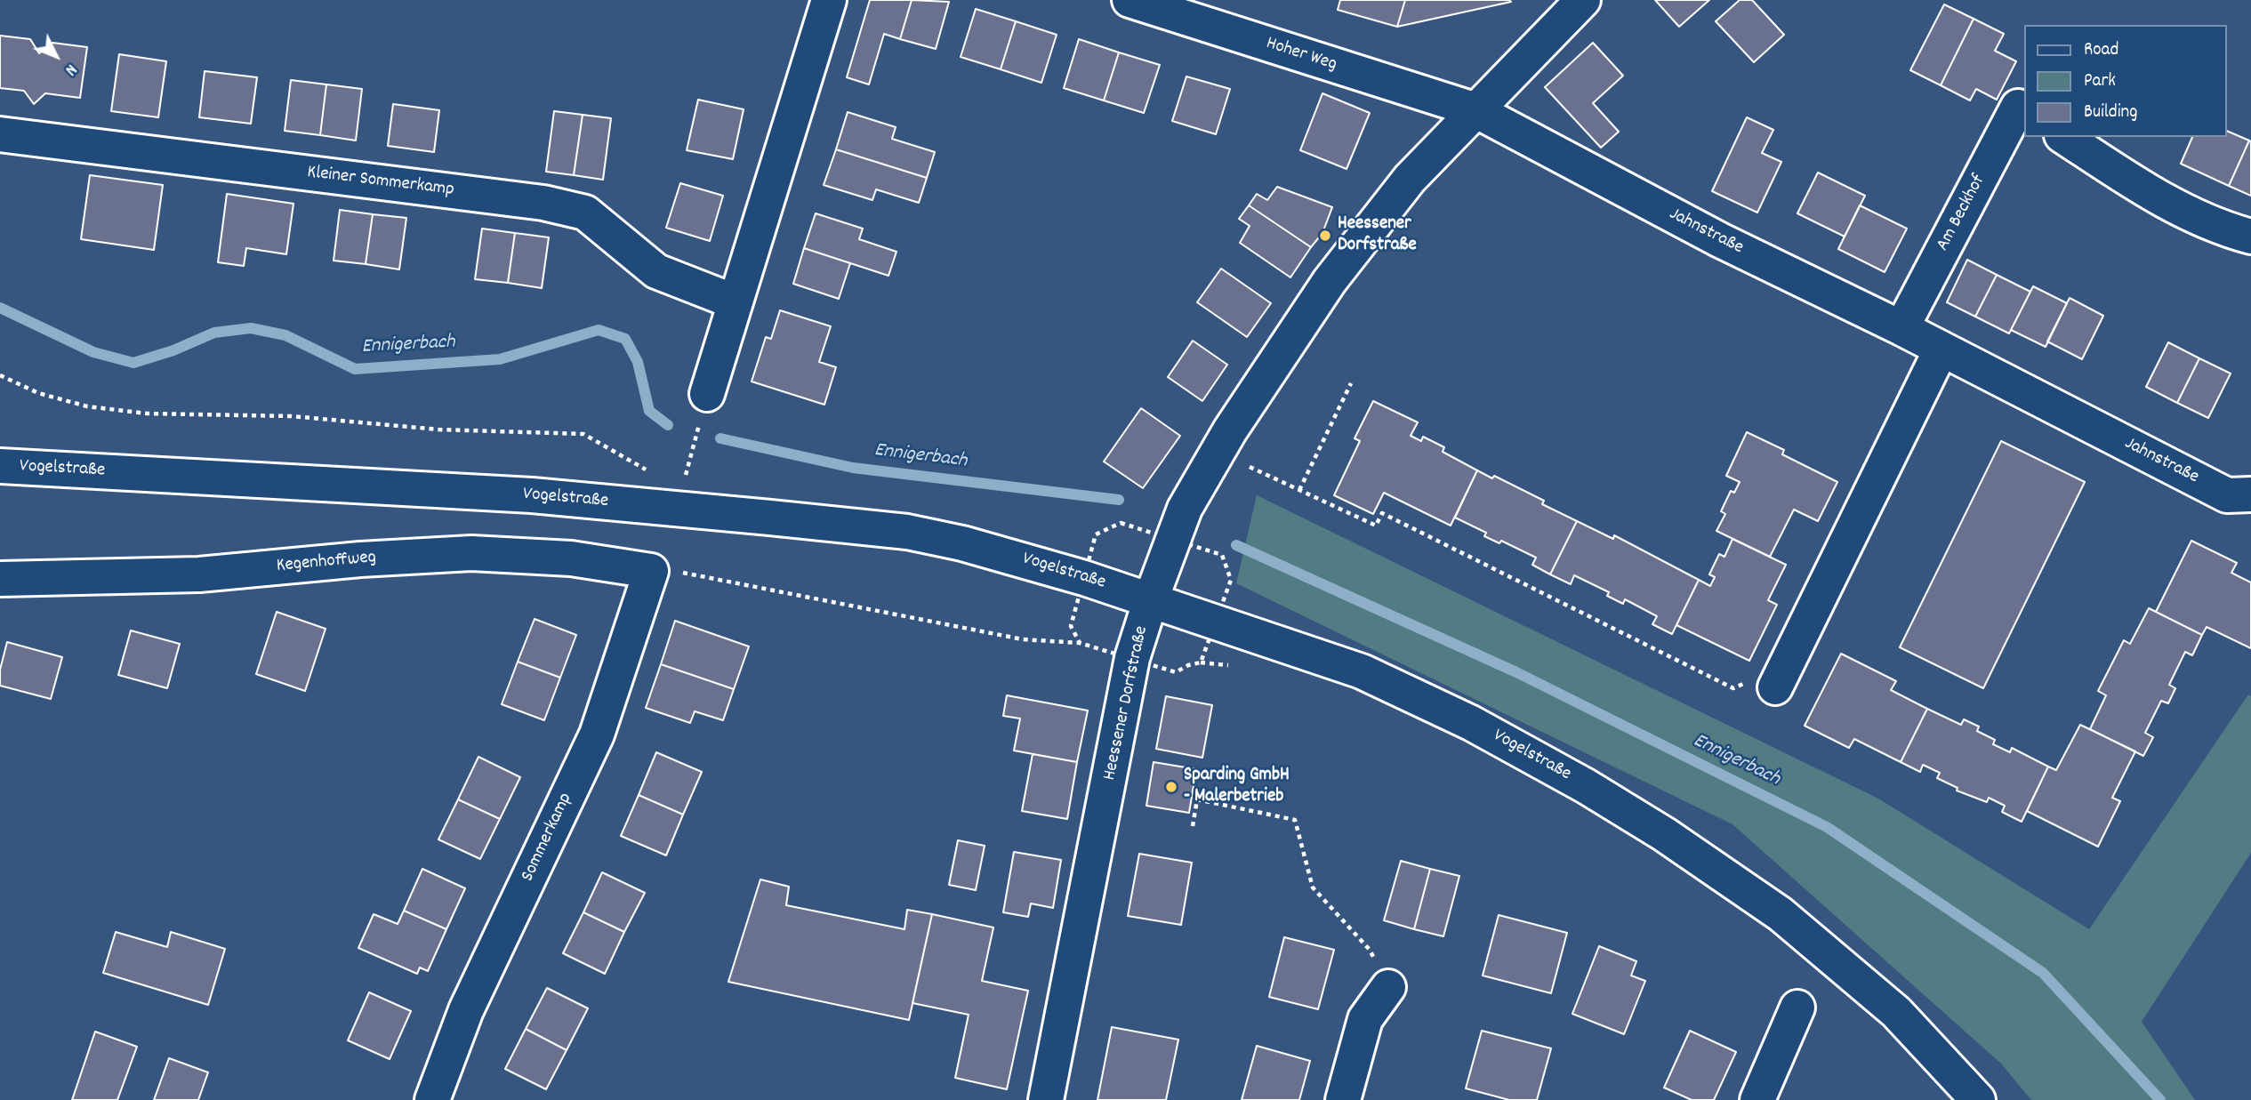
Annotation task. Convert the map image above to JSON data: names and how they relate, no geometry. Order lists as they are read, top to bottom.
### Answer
{
  "streets": {
    "street": [
      "Hoher Weg",
      "Kleiner Sommerkamp",
      "Am Beckhof",
      "Jahnstraße",
      "Vogelstraße",
      "Kegenhoffweg",
      "Heessener Dorfstraße",
      "Sommerkamp"
    ]
  },
  "crossings": [
    ["Hoher Weg", "Jahnstraße"],
    ["Hoher Weg", "Heessener Dorfstraße"],
    ["Am Beckhof", "Jahnstraße"],
    ["Jahnstraße", "Heessener Dorfstraße"],
    ["Vogelstraße", "Heessener Dorfstraße"],
    ["Kegenhoffweg", "Sommerkamp"]
  ],
  "water": ["Ennigerbach"],
  "places": ["Heessener Dorfstraße", "Sparding GmbH - Malerbetrieb"],
  "legend": ["Road", "Park", "Building"],
  "north": "bottom right"
}
